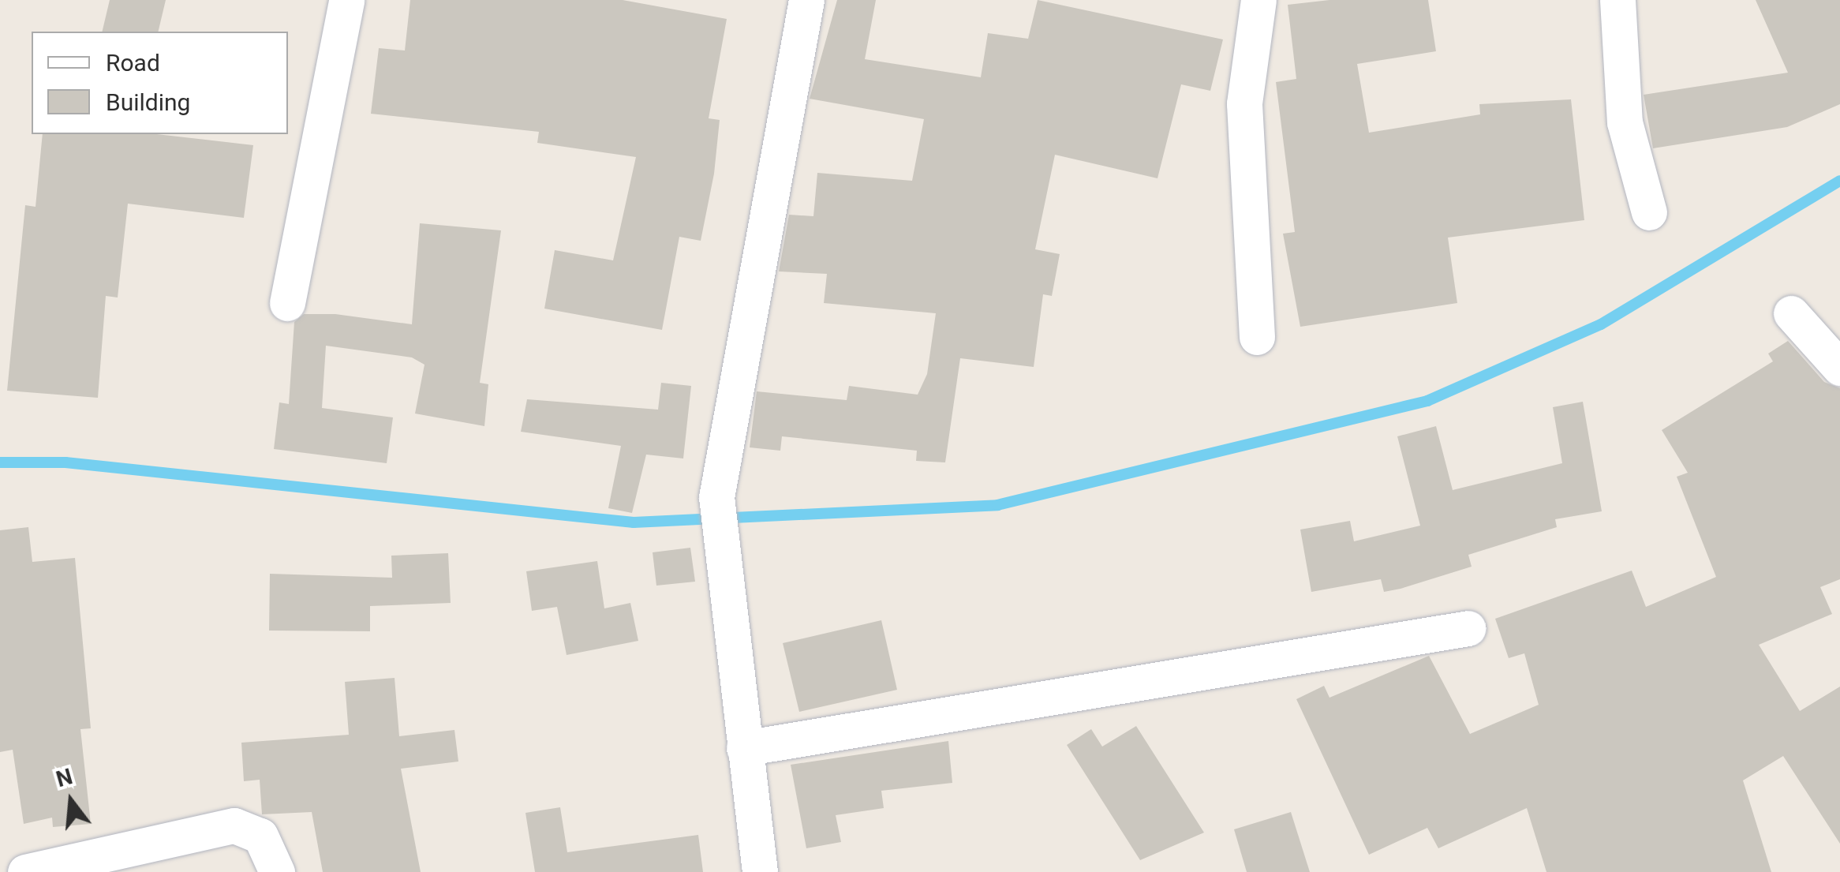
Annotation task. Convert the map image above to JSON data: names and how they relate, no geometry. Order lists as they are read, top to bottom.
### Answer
{
  "legend": ["Road", "Building"],
  "north": "top"
}
